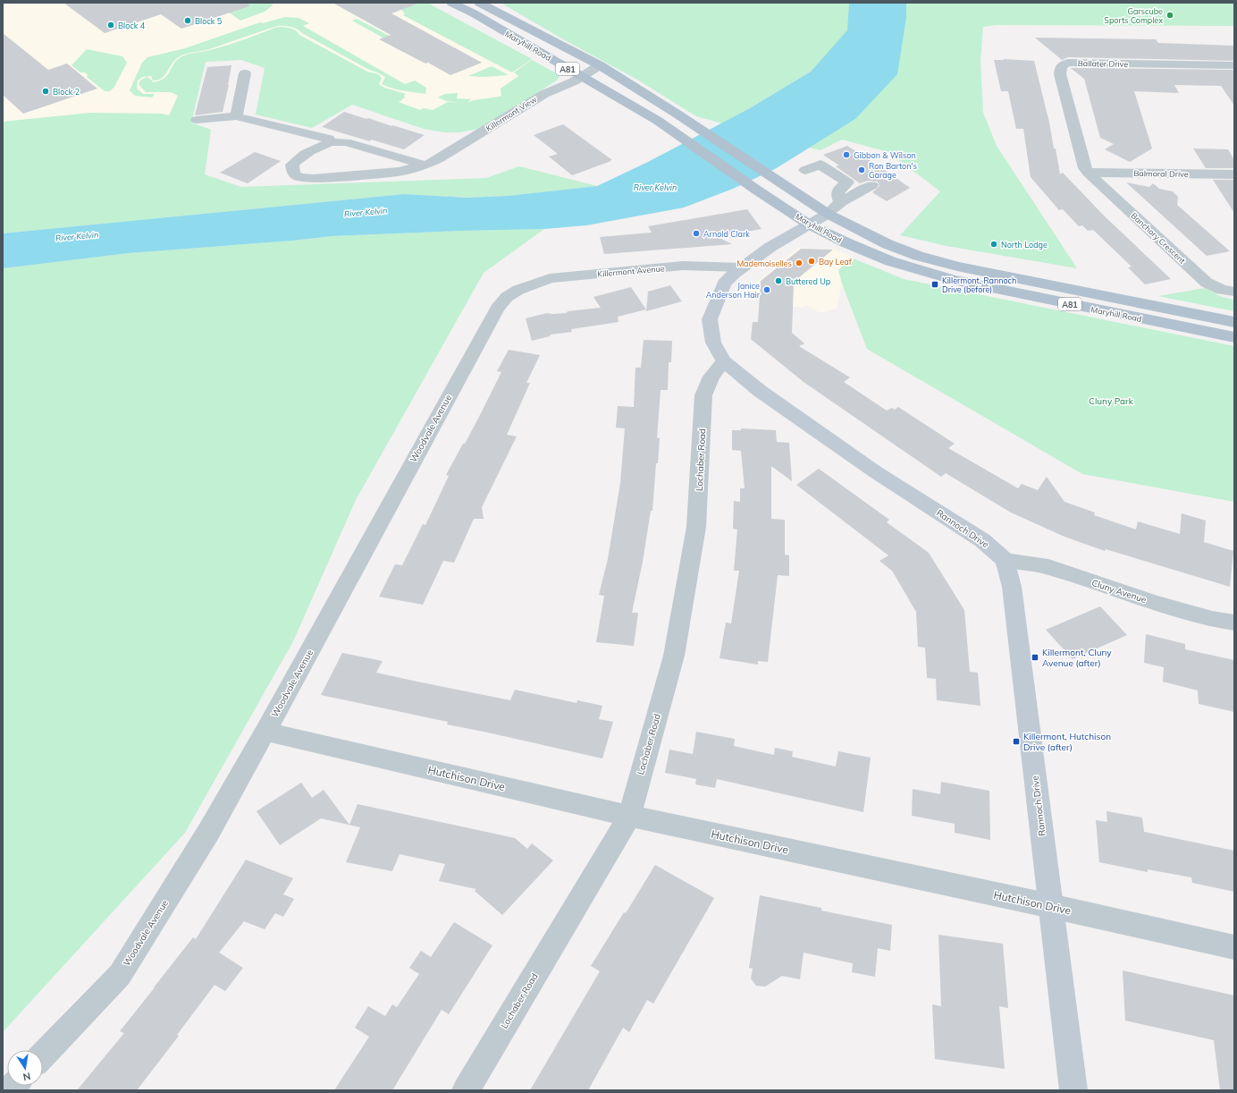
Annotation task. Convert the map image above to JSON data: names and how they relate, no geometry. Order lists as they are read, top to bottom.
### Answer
{
  "streets": {
    "main road": ["Maryhill Road", "A81"],
    "street": [
      "Ballater Drive",
      "Killermont View",
      "Balmoral Drive",
      "Banchory Crescent",
      "Killermont Avenue",
      "Woodvale Avenue",
      "Lochaber Road",
      "Rannoch Drive",
      "Cluny Avenue",
      "Hutchison Drive"
    ]
  },
  "crossings": [
    ["Maryhill Road", "Killermont View"],
    ["Maryhill Road", "Rannoch Drive"],
    ["Ballater Drive", "Balmoral Drive"],
    ["Ballater Drive", "Banchory Crescent"],
    ["Balmoral Drive", "Banchory Crescent"],
    ["Killermont Avenue", "Woodvale Avenue"],
    ["Killermont Avenue", "Rannoch Drive"],
    ["Woodvale Avenue", "Hutchison Drive"],
    ["Lochaber Road", "Rannoch Drive"],
    ["Lochaber Road", "Hutchison Drive"],
    ["Rannoch Drive", "Cluny Avenue"],
    ["Rannoch Drive", "Hutchison Drive"]
  ],
  "water": ["River Kelvin"],
  "parks": ["Cluny Park"],
  "places": {
    "other": [
      "Garscube Sports Complex",
      "Block 5",
      "Block 4",
      "Block 2",
      "Gibbon & Wilson",
      "Ron Barton's Garage",
      "Arnold Clark",
      "North Lodge",
      "Bay Leaf",
      "Mademoiselles",
      "Buttered Up",
      "Janice Anderson Hair"
    ],
    "transit": ["Killermont, Rannoch Drive (before)", "Killermont, Cluny Avenue (after)", "Killermont, Hutchison Drive (after)"]
  },
  "north": "bottom"
}
